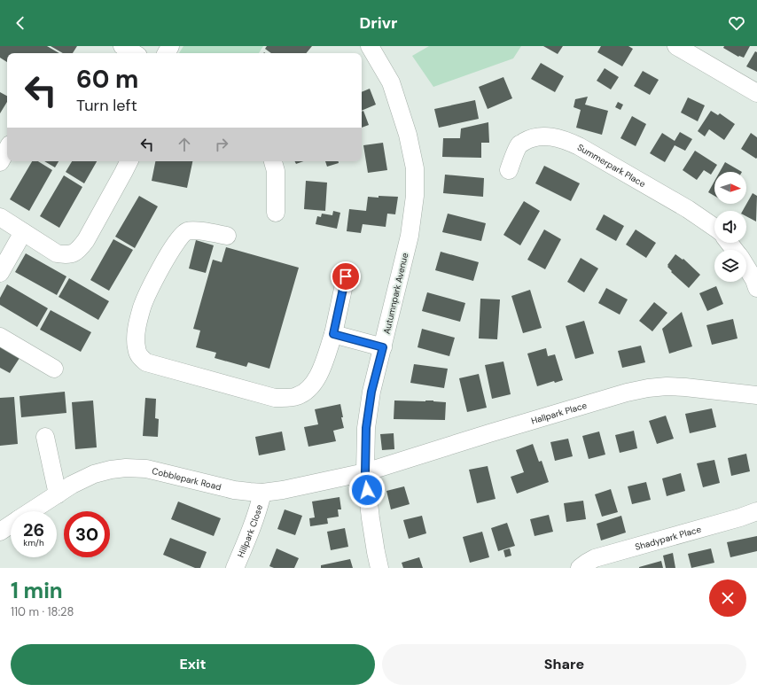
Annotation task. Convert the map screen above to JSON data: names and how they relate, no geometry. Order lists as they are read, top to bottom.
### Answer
{
  "streets": {
    "street": [
      "Summerpark Place",
      "Autumnpark Avenue",
      "Hallpark Place",
      "Cobblepark Road",
      "Hillpark Close",
      "Shadypark Place"
    ]
  },
  "crossings": [
    ["Autumnpark Avenue", "Hallpark Place"],
    ["Autumnpark Avenue", "Cobblepark Road"],
    ["Hallpark Place", "Cobblepark Road"],
    ["Cobblepark Road", "Hillpark Close"]
  ],
  "north": "right",
  "page": {
    "header": "Drivr",
    "turn": ["60 m", "Turn left"],
    "speed": "26 km/h",
    "limit": "30",
    "heading": ["1 min", "110 m · 18:28"],
    "buttons": ["Exit", "Share"]
  }
}
